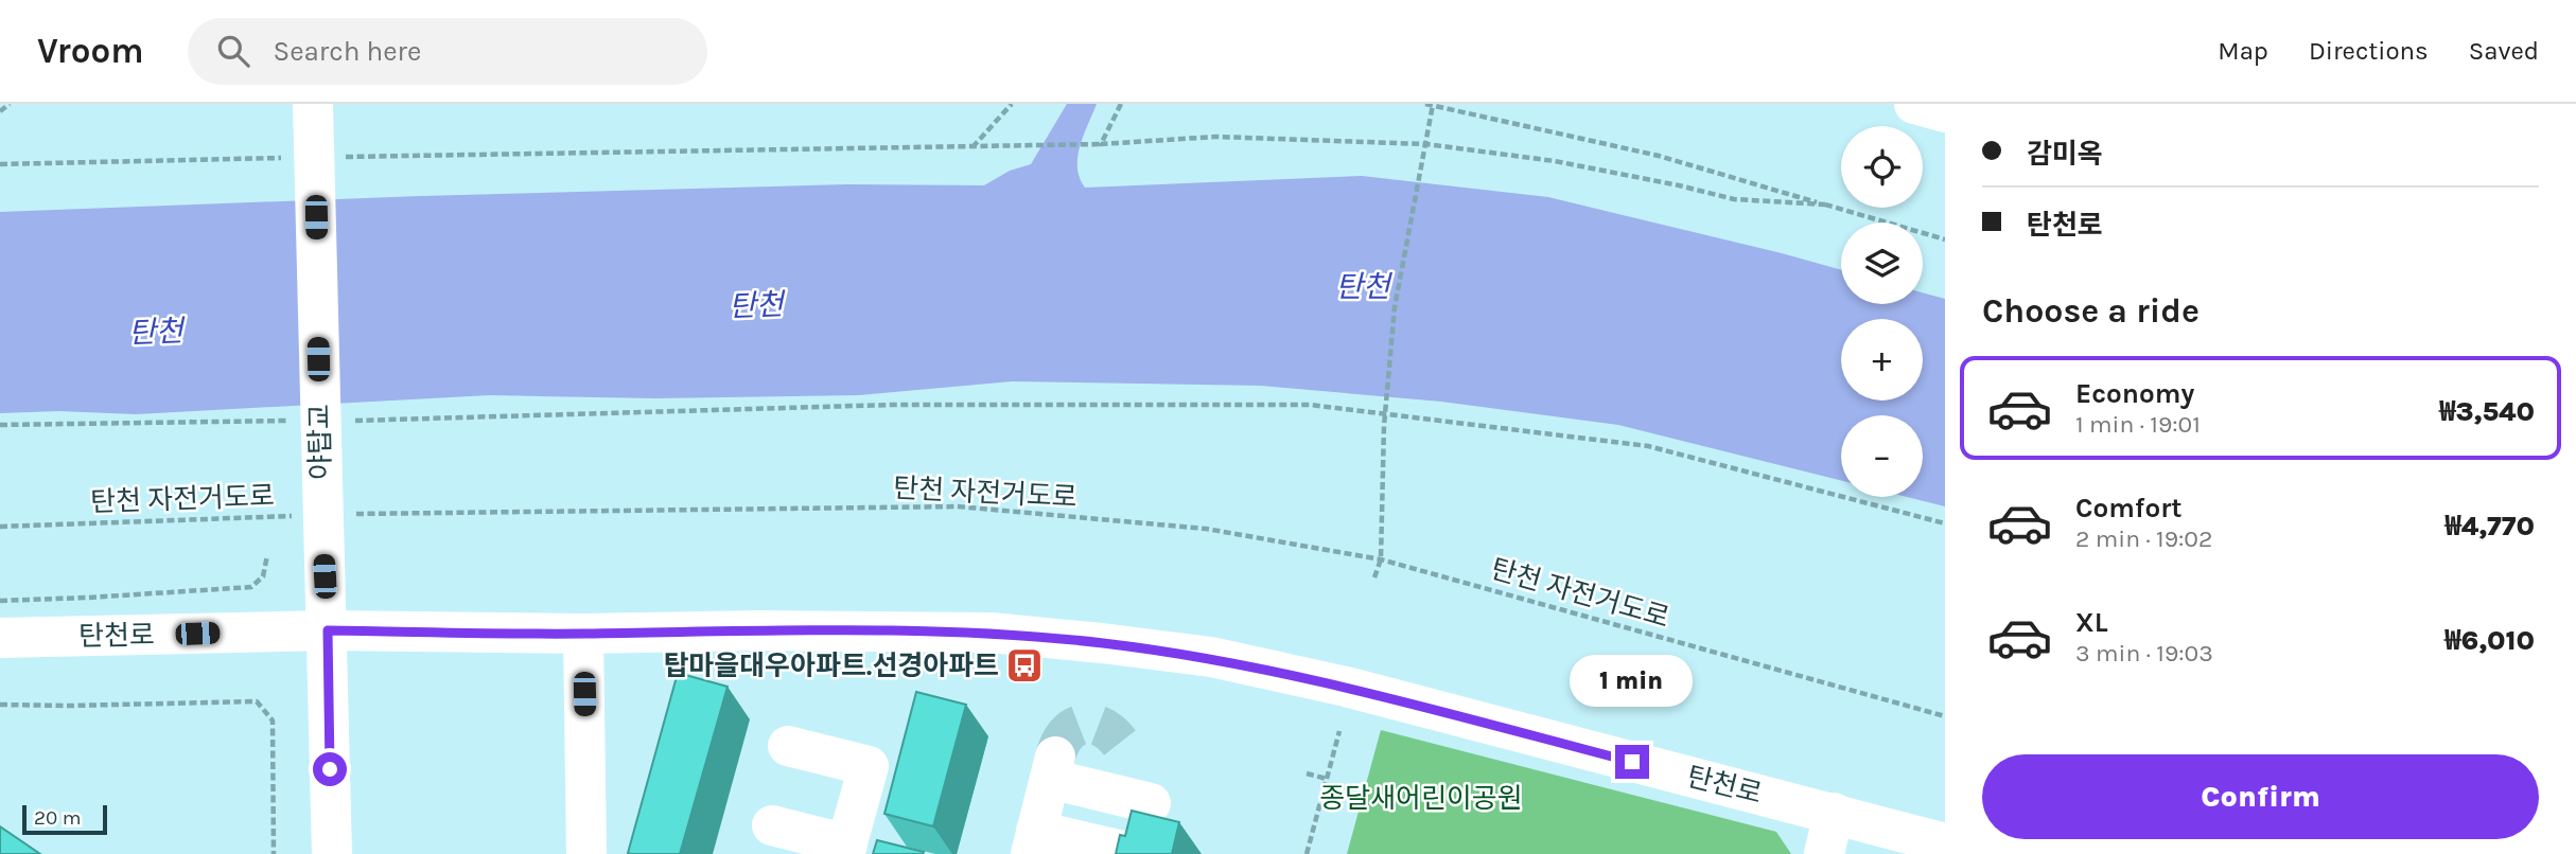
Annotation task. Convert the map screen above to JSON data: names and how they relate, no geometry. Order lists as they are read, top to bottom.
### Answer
{
  "streets": {
    "main road": ["야탑교", "탄천로"],
    "path": ["탄천 자전거도로"]
  },
  "crossings": [
    ["야탑교", "탄천로"]
  ],
  "water": ["탄천"],
  "parks": ["종달새어린이공원"],
  "places": {
    "bus stop": ["탑마을대우아파트.선경아파트"]
  },
  "scale_bar": "20 m",
  "page": {
    "header": "Vroom",
    "search": "Search here",
    "nav": ["Map", "Directions", "Saved"],
    "banner": ["감미옥", "탄천로"],
    "map_buttons": ["+", "−"],
    "heading": "Choose a ride",
    "list": [
      {
        "name": "Economy",
        "note": "1 min · 19:01",
        "value": "₩3,540"
      },
      {
        "name": "Comfort",
        "note": "2 min · 19:02",
        "value": "₩4,770"
      },
      {
        "name": "XL",
        "note": "3 min · 19:03",
        "value": "₩6,010"
      }
    ],
    "bubble": "1 min",
    "buttons": "Confirm",
    "scale": "20 m"
  }
}
